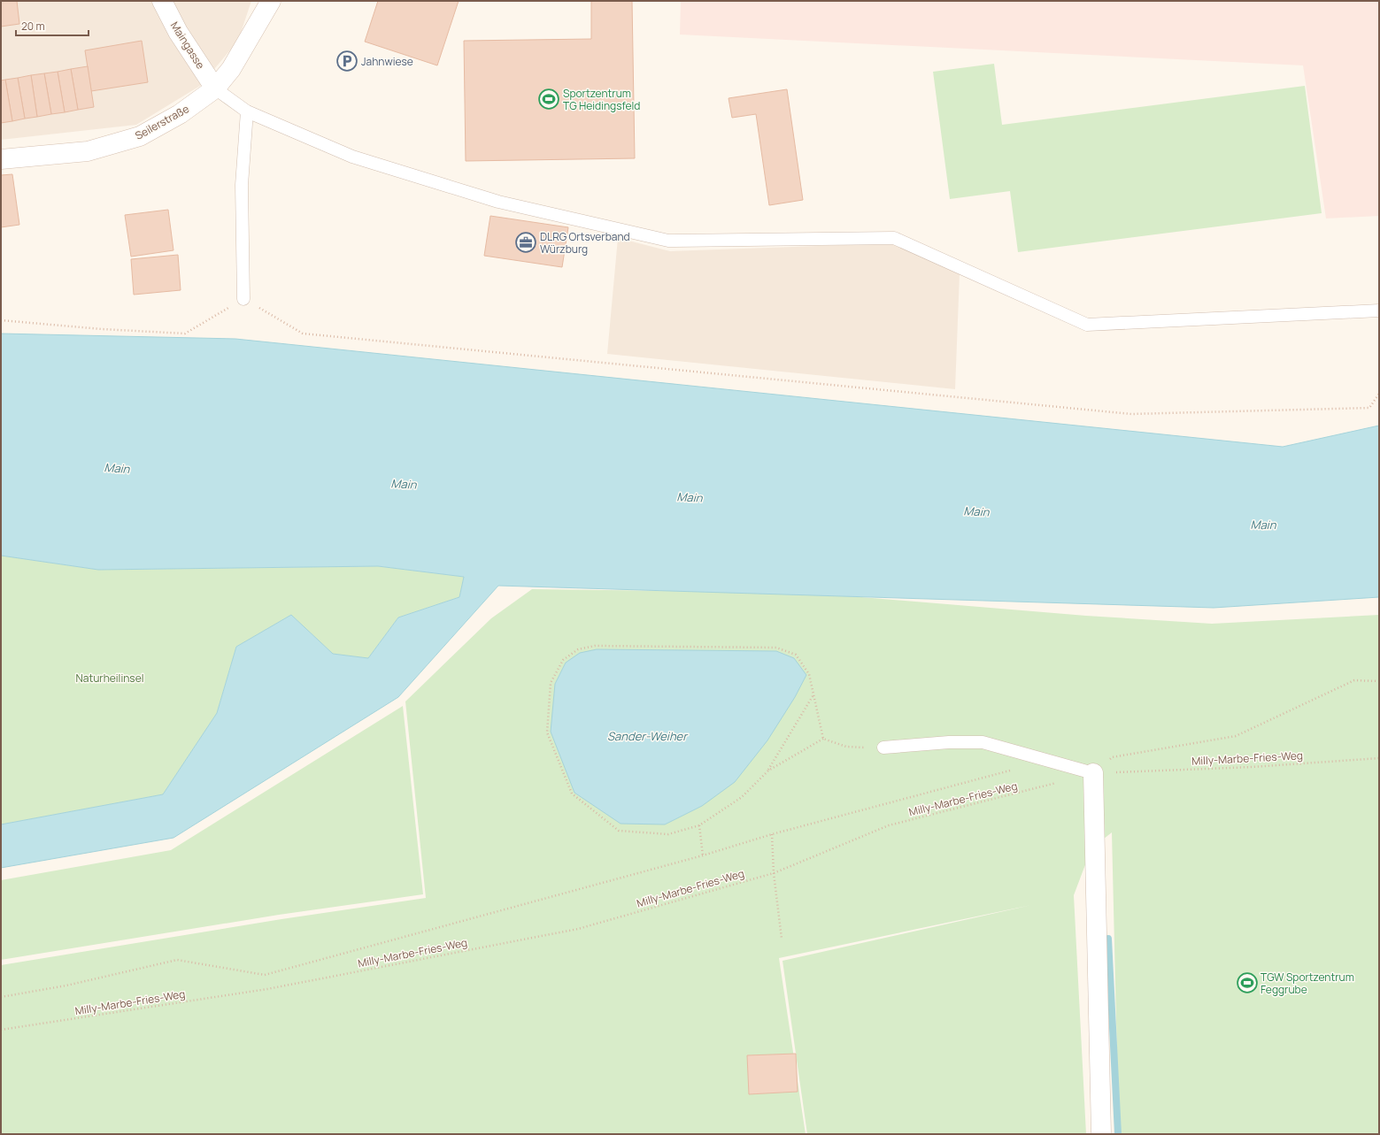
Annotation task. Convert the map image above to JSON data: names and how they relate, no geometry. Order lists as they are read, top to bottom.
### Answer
{
  "streets": {
    "street": ["Maingasse", "Seilerstraße"],
    "path": ["Milly-Marbe-Fries-Weg"]
  },
  "crossings": [
    ["Maingasse", "Seilerstraße"]
  ],
  "water": ["Main", "Sander-Weiher"],
  "parks": ["Naturheilinsel"],
  "places": {
    "parking": ["Jahnwiese"],
    "sports": ["Sportzentrum TG Heidingsfeld", "TGW Sportzentrum Feggrube"],
    "office": ["DLRG Ortsverband Würzburg"]
  },
  "scale_bar": "20 m"
}
